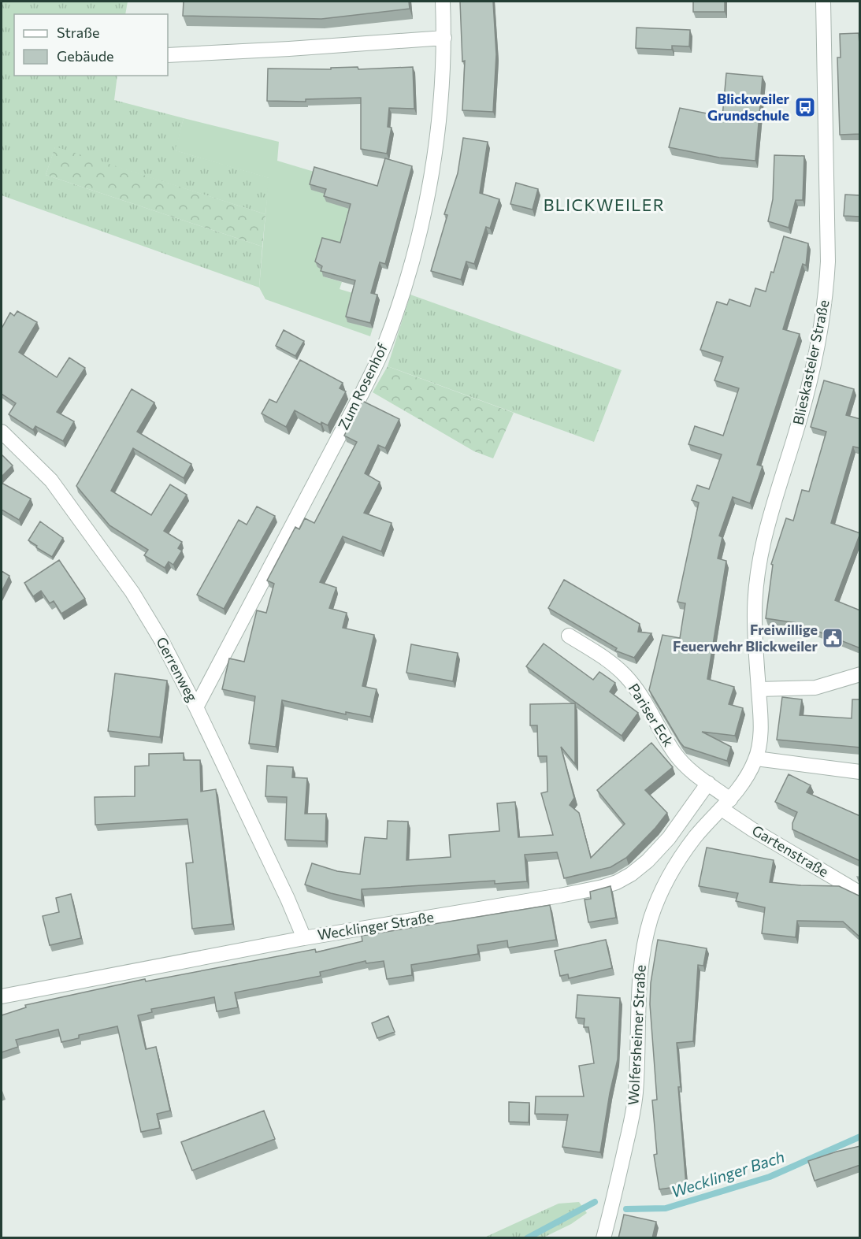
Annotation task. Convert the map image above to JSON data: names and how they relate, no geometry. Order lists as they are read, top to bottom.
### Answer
{
  "streets": {
    "street": [
      "Blieskasteler Straße",
      "Zum Rosenhof",
      "Gerrenweg",
      "Pariser Eck",
      "Gartenstraße",
      "Wecklinger Straße",
      "Wolfersheimer Straße"
    ]
  },
  "crossings": [
    ["Blieskasteler Straße", "Pariser Eck"],
    ["Blieskasteler Straße", "Gartenstraße"],
    ["Blieskasteler Straße", "Wolfersheimer Straße"],
    ["Zum Rosenhof", "Gerrenweg"],
    ["Gerrenweg", "Wecklinger Straße"],
    ["Pariser Eck", "Gartenstraße"],
    ["Pariser Eck", "Wecklinger Straße"],
    ["Pariser Eck", "Wolfersheimer Straße"],
    ["Gartenstraße", "Wolfersheimer Straße"]
  ],
  "districts": ["BLICKWEILER"],
  "water": ["Wecklinger Bach"],
  "places": {
    "bus stop": ["Blickweiler Grundschule"],
    "public building": ["Freiwillige Feuerwehr Blickweiler"]
  },
  "legend": ["Straße", "Gebäude"]
}
